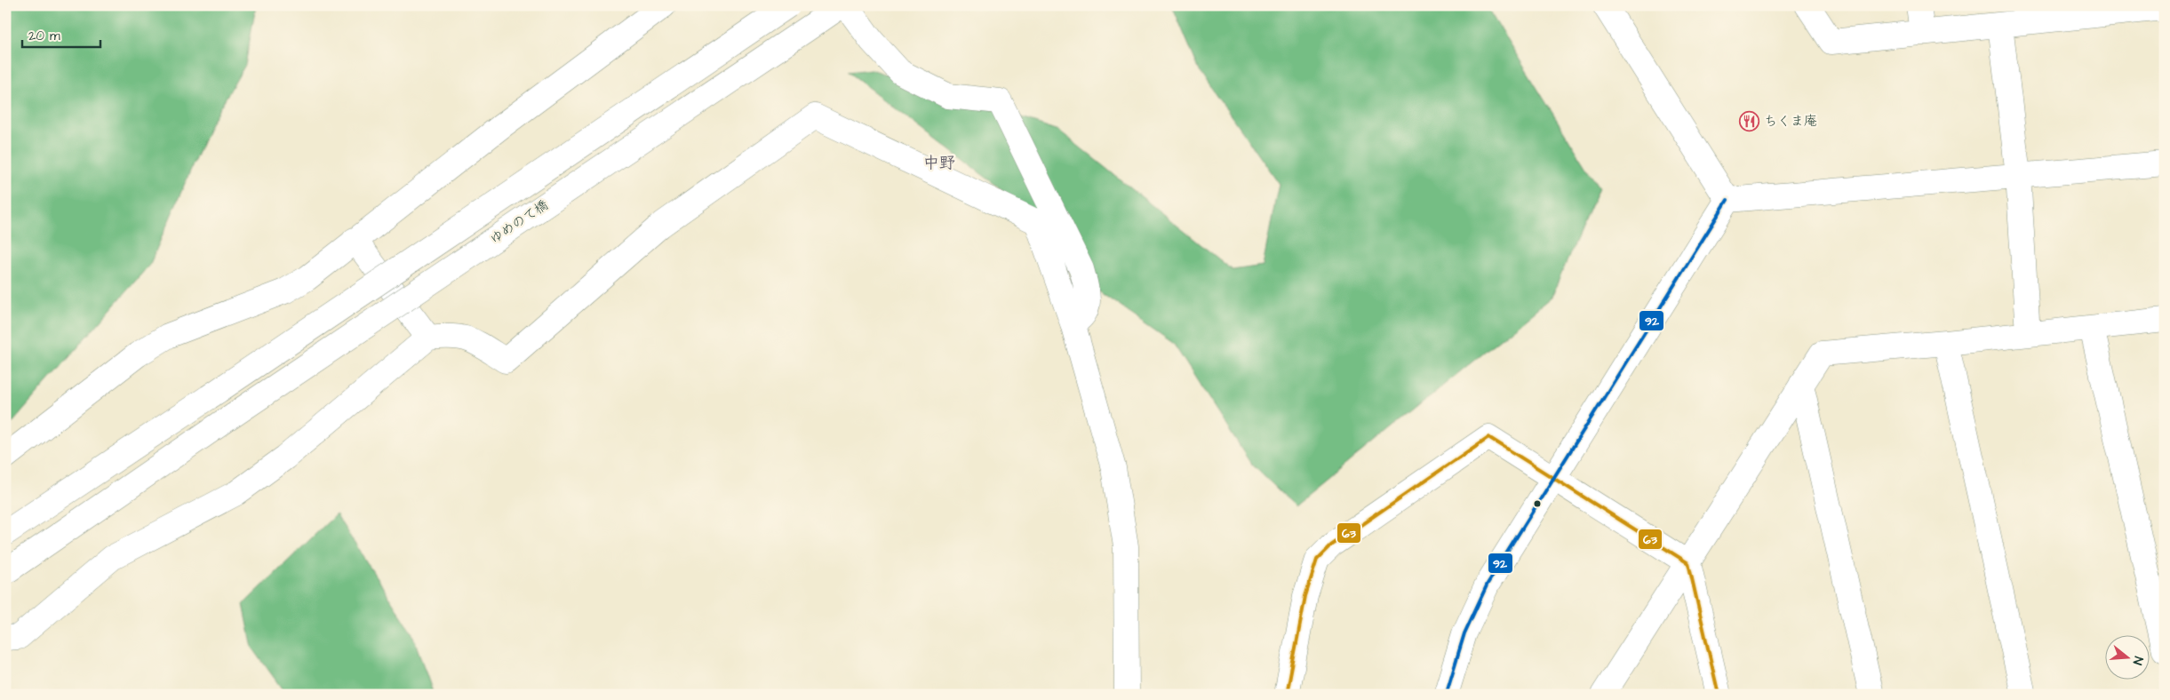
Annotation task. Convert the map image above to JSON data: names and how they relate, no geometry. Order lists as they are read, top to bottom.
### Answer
{
  "streets": {
    "street": ["ゆめのて橋"]
  },
  "districts": ["中野"],
  "places": {
    "restaurant": ["ちくま庵"]
  },
  "lines": ["transit line 92", "transit line 63"],
  "scale_bar": "20 m",
  "north": "right"
}
